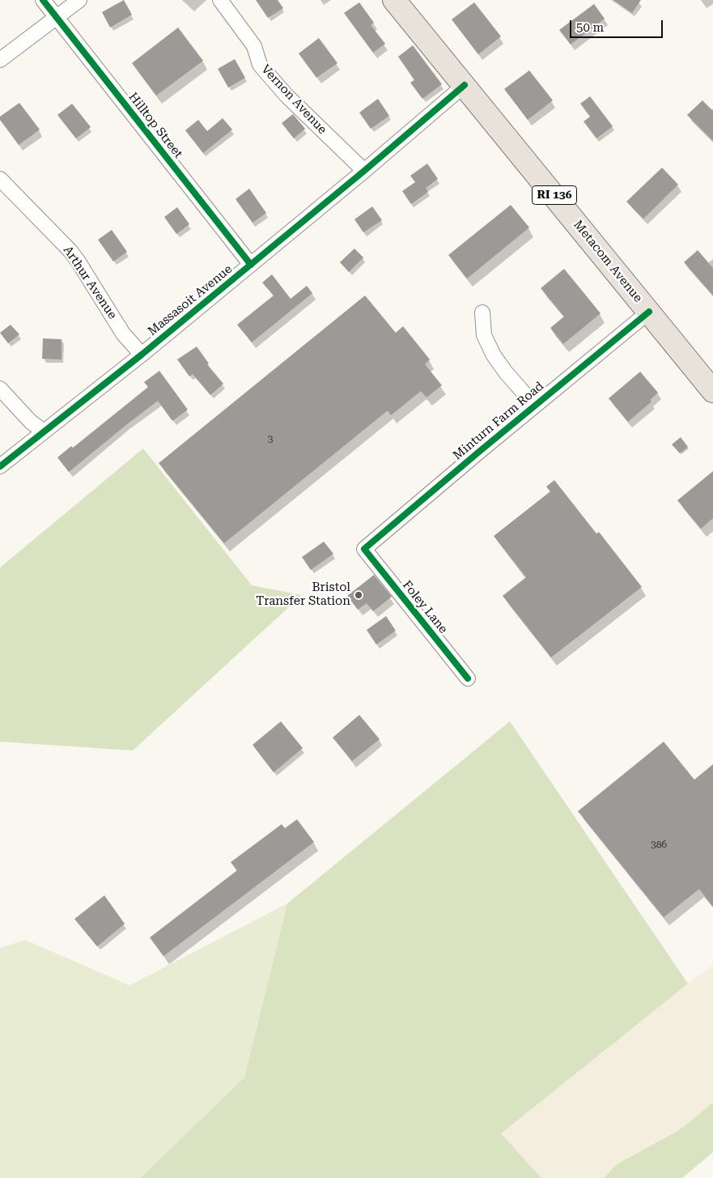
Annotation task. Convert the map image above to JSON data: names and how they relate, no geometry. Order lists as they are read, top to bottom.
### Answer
{
  "streets": {
    "main road": ["RI 136", "Metacom Avenue"],
    "street": [
      "Vernon Avenue",
      "Hilltop Street",
      "Arthur Avenue",
      "Massasoit Avenue",
      "Minturn Farm Road",
      "Foley Lane"
    ]
  },
  "crossings": [
    ["Vernon Avenue", "Massasoit Avenue"],
    ["Hilltop Street", "Massasoit Avenue"],
    ["Metacom Avenue", "Massasoit Avenue"],
    ["Metacom Avenue", "Minturn Farm Road"],
    ["Arthur Avenue", "Massasoit Avenue"],
    ["Minturn Farm Road", "Foley Lane"]
  ],
  "places": ["Bristol Transfer Station"],
  "house_numbers": ["3", "386"],
  "scale_bar": "50 m"
}
